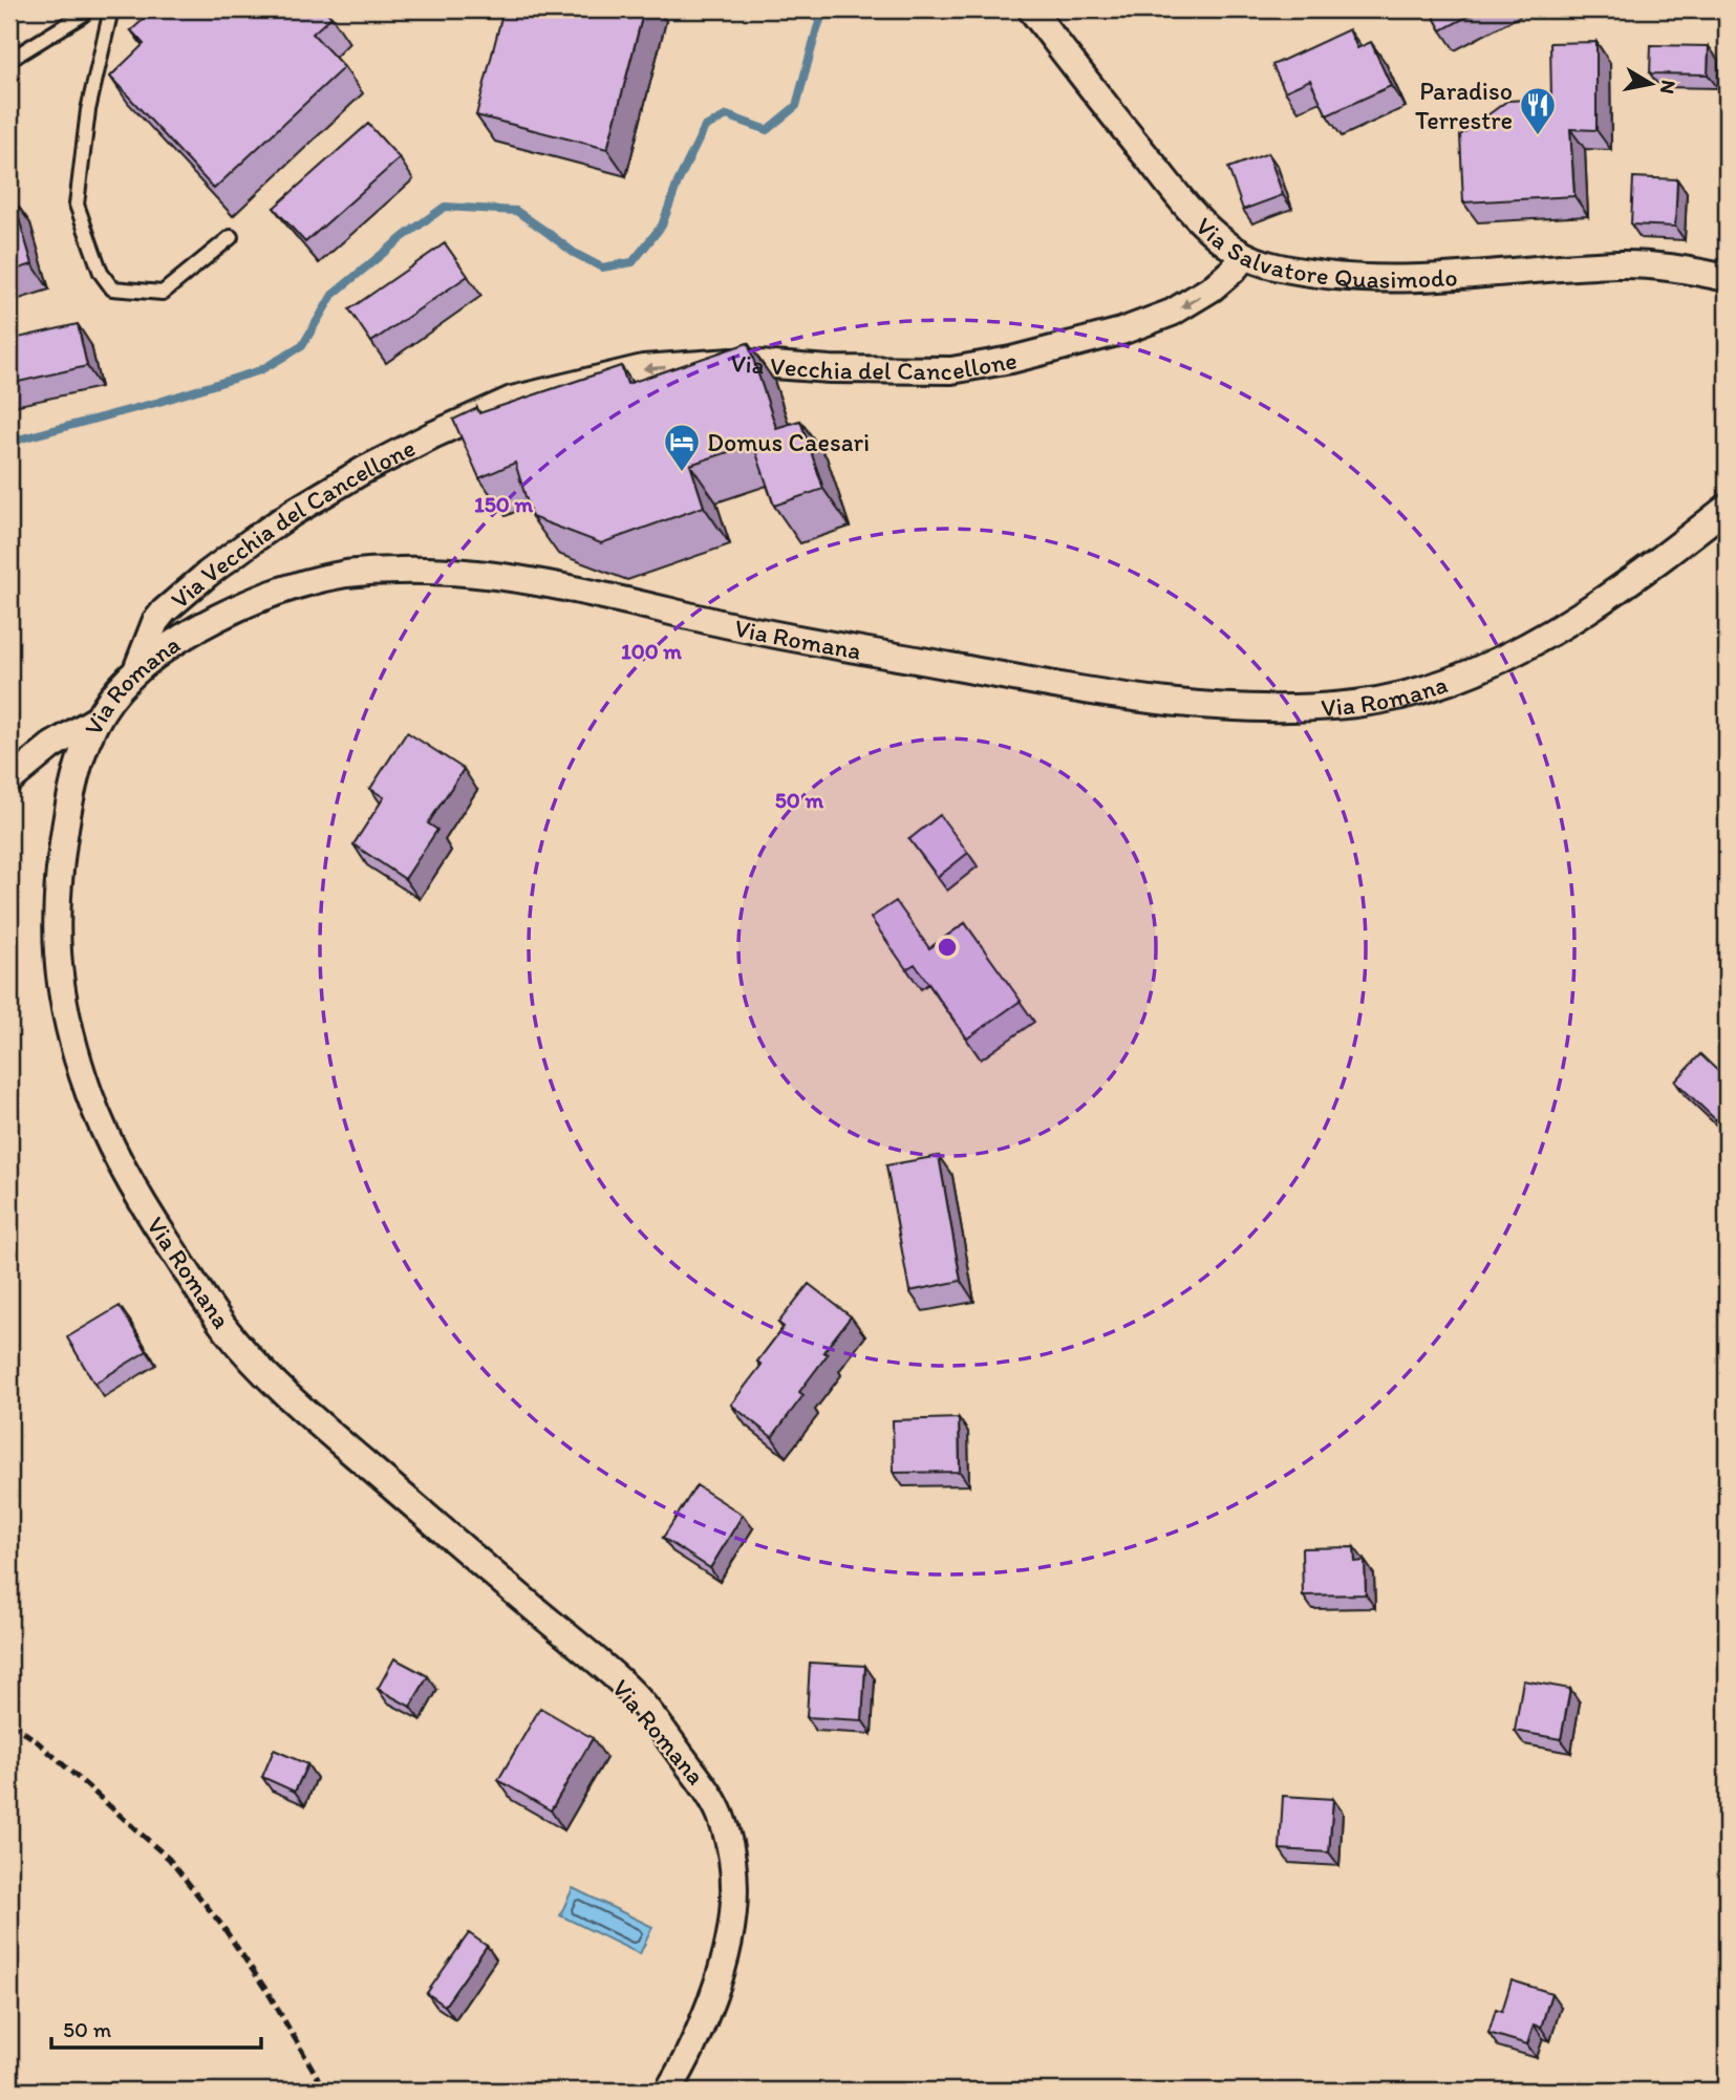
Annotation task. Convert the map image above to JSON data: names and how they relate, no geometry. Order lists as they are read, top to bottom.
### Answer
{
  "streets": {
    "street": ["Via Salvatore Quasimodo", "Via Vecchia del Cancellone", "Via Romana"]
  },
  "crossings": [
    ["Via Salvatore Quasimodo", "Via Vecchia del Cancellone"],
    ["Via Vecchia del Cancellone", "Via Romana"]
  ],
  "one_way": ["Via Vecchia del Cancellone"],
  "places": {
    "restaurant": ["Paradiso Terrestre"],
    "hotel": ["Domus Caesari"]
  },
  "scale_bar": "50 m",
  "north": "right",
  "rings": ["150 m", "100 m", "50 m"]
}
